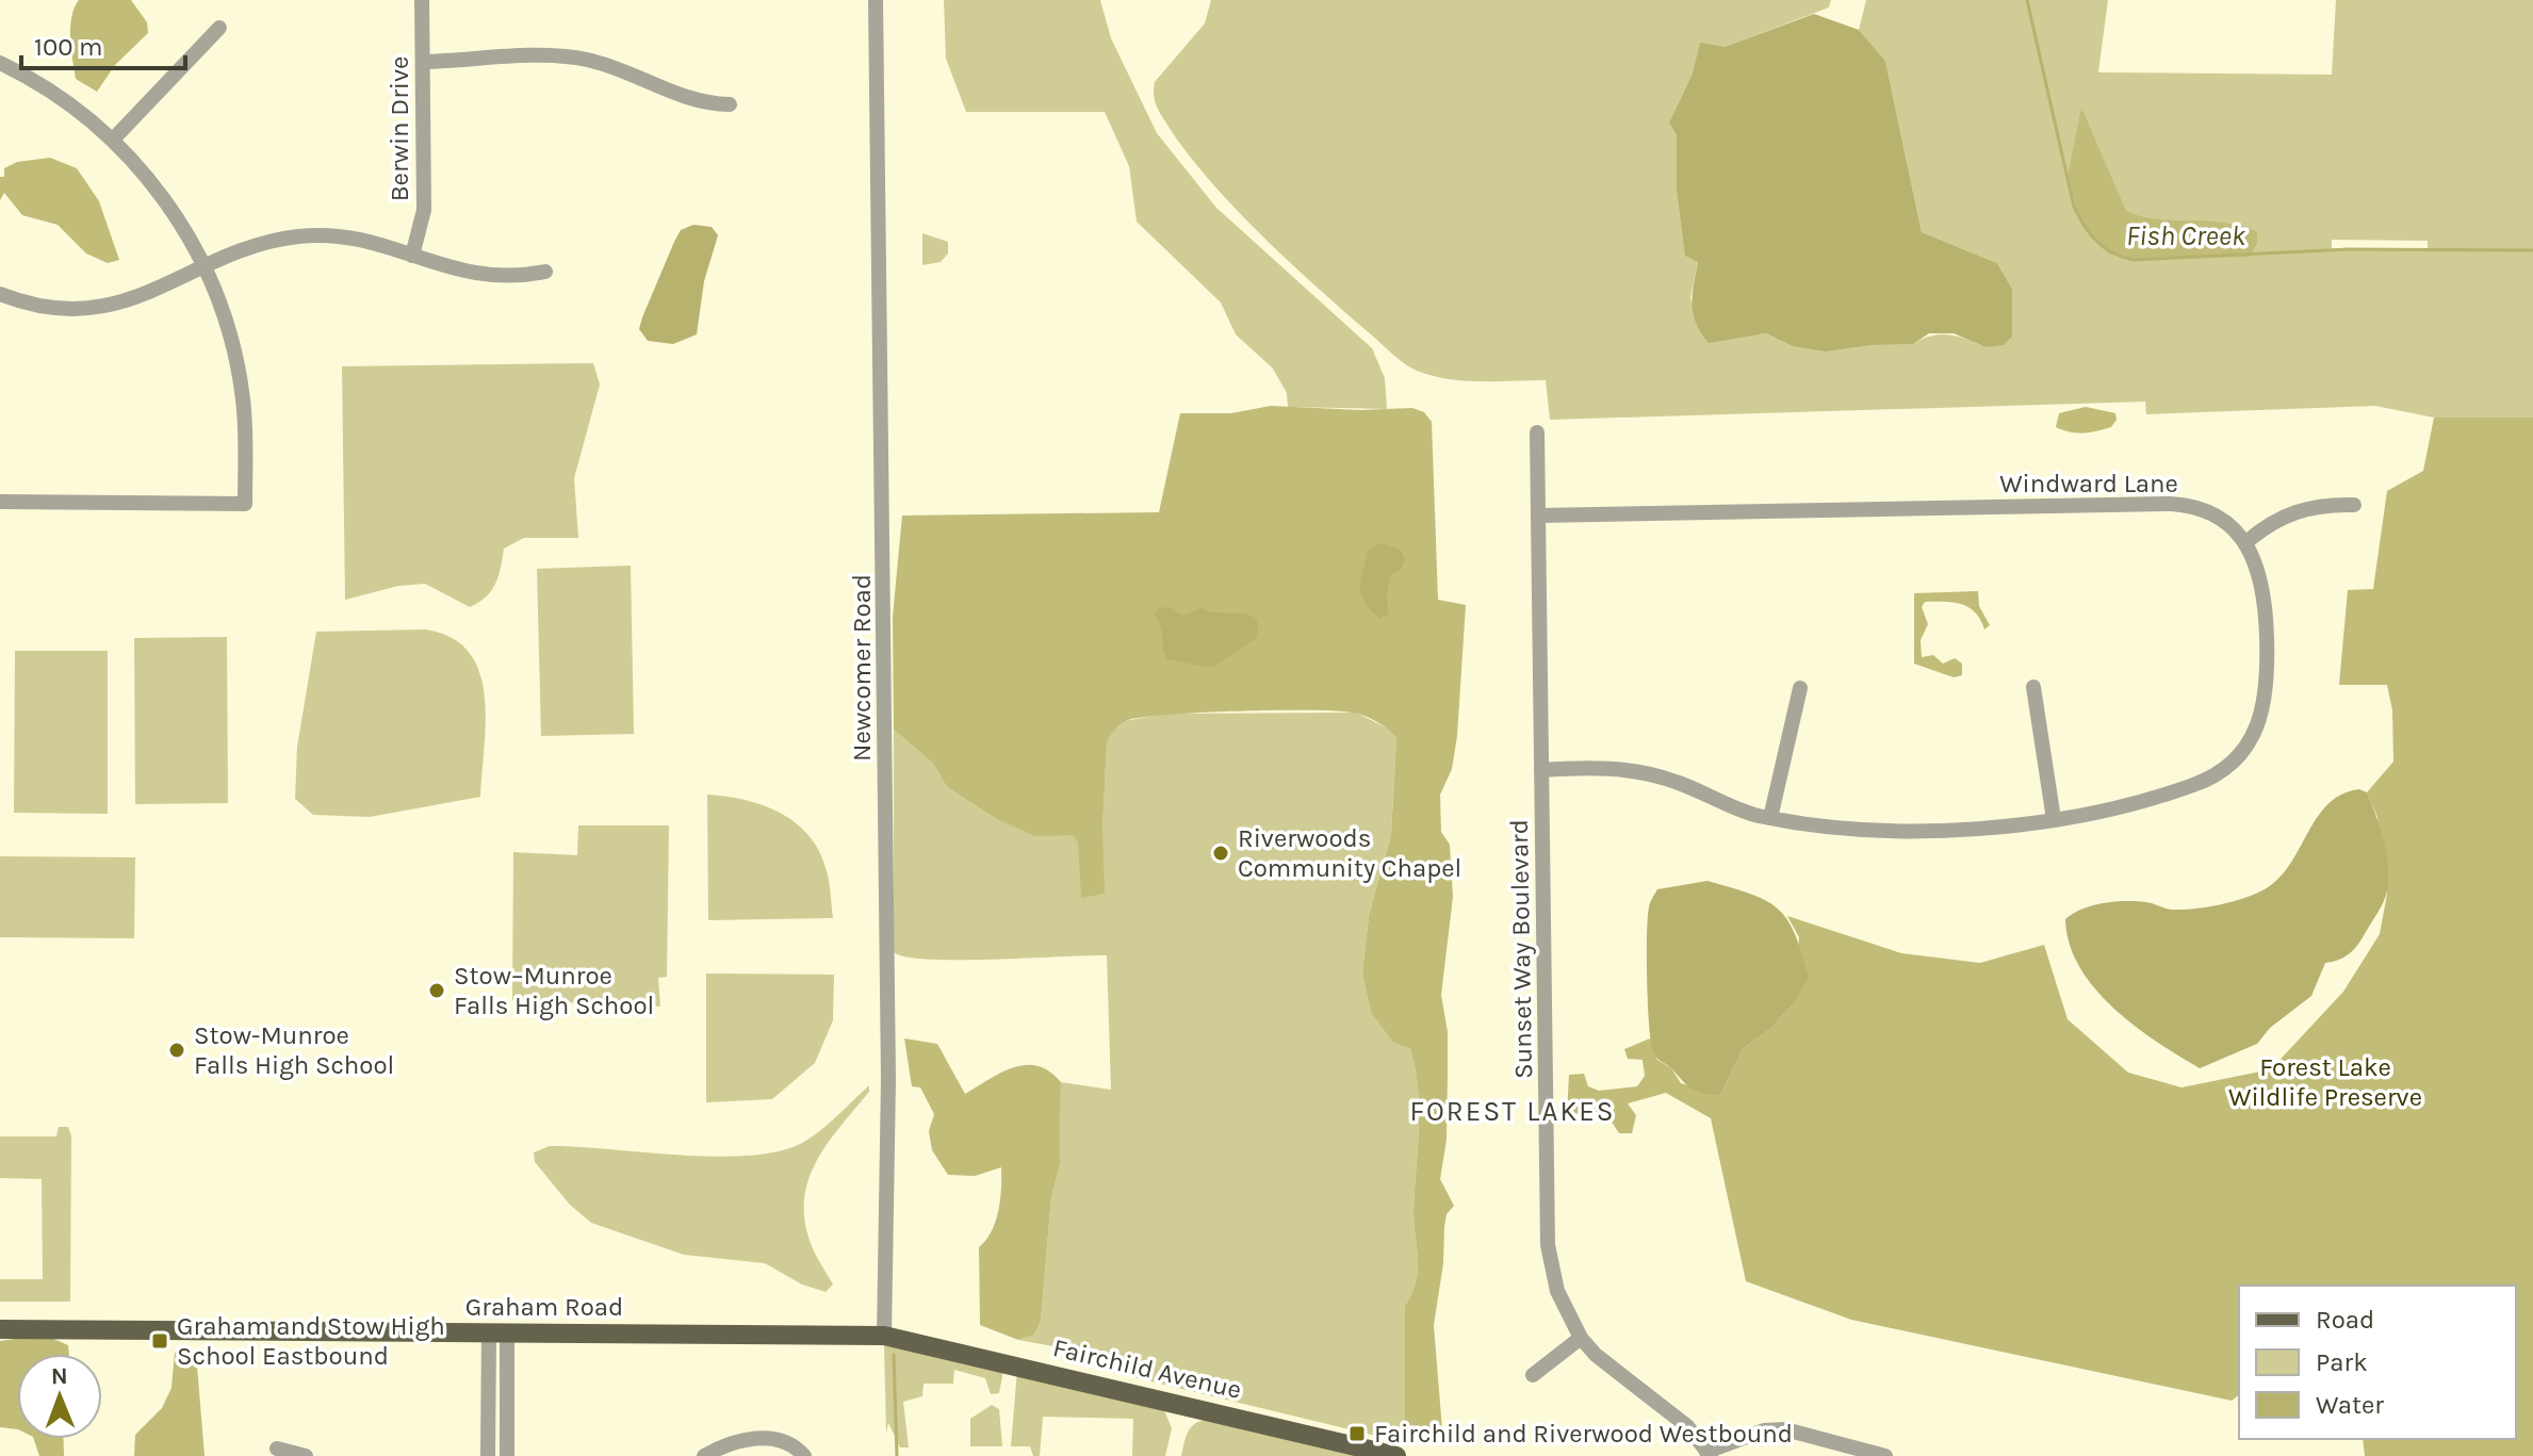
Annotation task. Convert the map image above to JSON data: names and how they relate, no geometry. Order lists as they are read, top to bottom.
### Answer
{
  "streets": {
    "main road": ["Graham Road", "Fairchild Avenue"],
    "street": [
      "Berwin Drive",
      "Windward Lane",
      "Newcomer Road",
      "Sunset Way Boulevard"
    ]
  },
  "crossings": [
    ["Windward Lane", "Sunset Way Boulevard"],
    ["Newcomer Road", "Graham Road"],
    ["Newcomer Road", "Fairchild Avenue"],
    ["Graham Road", "Fairchild Avenue"]
  ],
  "districts": ["FOREST LAKES"],
  "water": ["Fish Creek"],
  "parks": ["Forest Lake Wildlife Preserve"],
  "places": {
    "other": ["Riverwoods Community Chapel", "Stow–Munroe Falls High School", "Stow-Munroe Falls High School"],
    "transit": ["Graham and Stow High School Eastbound", "Fairchild and Riverwood Westbound"]
  },
  "legend": ["Road", "Park", "Water"],
  "scale_bar": "100 m",
  "north": "top"
}
